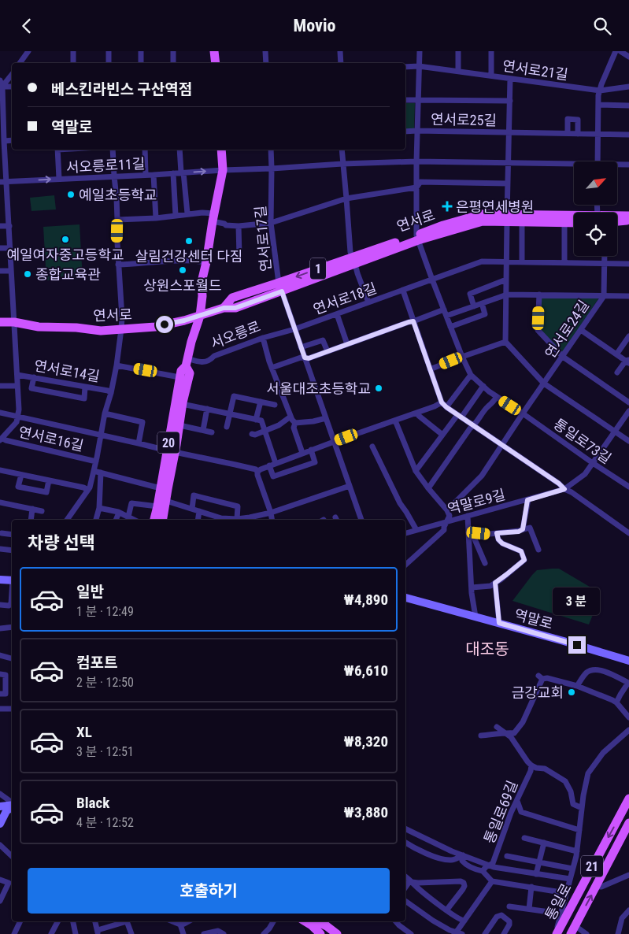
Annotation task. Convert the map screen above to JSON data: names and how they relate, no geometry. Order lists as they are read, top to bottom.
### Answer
{
  "streets": {
    "main road": [
      "연서로",
      "1",
      "서오릉로",
      "20",
      "21",
      "통일로"
    ],
    "street": [
      "연서로21길",
      "연서로25길",
      "서오릉로11길",
      "연서로17길",
      "연서로18길",
      "연서로24길",
      "연서로14길",
      "연서로16길",
      "통일로73길",
      "역말로9길",
      "역말로",
      "통일로69길"
    ]
  },
  "crossings": [
    ["서오릉로11길", "연서로17길"],
    ["서오릉로11길", "서오릉로"],
    ["서오릉로11길", "연서로14길"],
    ["서오릉로11길", "연서로16길"],
    ["연서로", "연서로17길"],
    ["연서로", "서오릉로"],
    ["연서로", "연서로14길"],
    ["연서로", "연서로16길"],
    ["연서로18길", "연서로24길"],
    ["연서로18길", "서오릉로"],
    ["연서로24길", "통일로73길"],
    ["서오릉로", "연서로16길"],
    ["연서로14길", "연서로16길"],
    ["통일로73길", "역말로9길"]
  ],
  "districts": ["대조동"],
  "places": {
    "other": [
      "예일초등학교",
      "예일여자중고등학교",
      "살림건강센터 다짐",
      "상원스포월드",
      "종합교육관",
      "서울대조초등학교",
      "금강교회"
    ],
    "health": ["은평연세병원"]
  },
  "north": "top right",
  "page": {
    "header": "Movio",
    "banner": ["베스킨라빈스 구산역점", "역말로"],
    "heading": "차량 선택",
    "list": [
      {
        "name": "일반",
        "note": "1 분 · 12:49",
        "value": "₩4,890"
      },
      {
        "name": "컴포트",
        "note": "2 분 · 12:50",
        "value": "₩6,610"
      },
      {
        "name": "XL",
        "note": "3 분 · 12:51",
        "value": "₩8,320"
      },
      {
        "name": "Black",
        "note": "4 분 · 12:52",
        "value": "₩3,880"
      }
    ],
    "bubble": "3 분",
    "buttons": "호출하기"
  }
}
